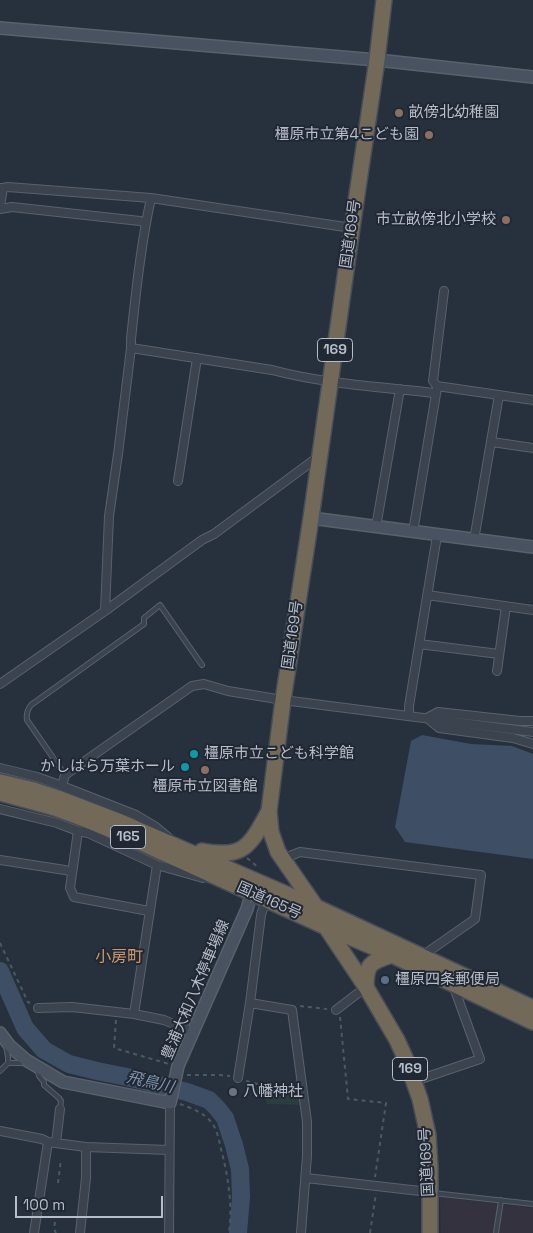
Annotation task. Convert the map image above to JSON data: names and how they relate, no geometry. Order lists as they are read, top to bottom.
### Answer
{
  "streets": {
    "highway": [
      "国道169号",
      "169",
      "165",
      "国道165号"
    ],
    "street": ["豊浦大和八木停車場線"]
  },
  "crossings": [
    ["国道169号", "国道165号"],
    ["国道165号", "豊浦大和八木停車場線"]
  ],
  "districts": ["小房町"],
  "water": ["飛鳥川"],
  "places": [
    "畝傍北幼稚園",
    "橿原市立第4こども園",
    "市立畝傍北小学校",
    "橿原市立こども科学館",
    "かしはら万葉ホール",
    "橿原市立図書館",
    "橿原四条郵便局",
    "八幡神社"
  ],
  "scale_bar": "100 m"
}
